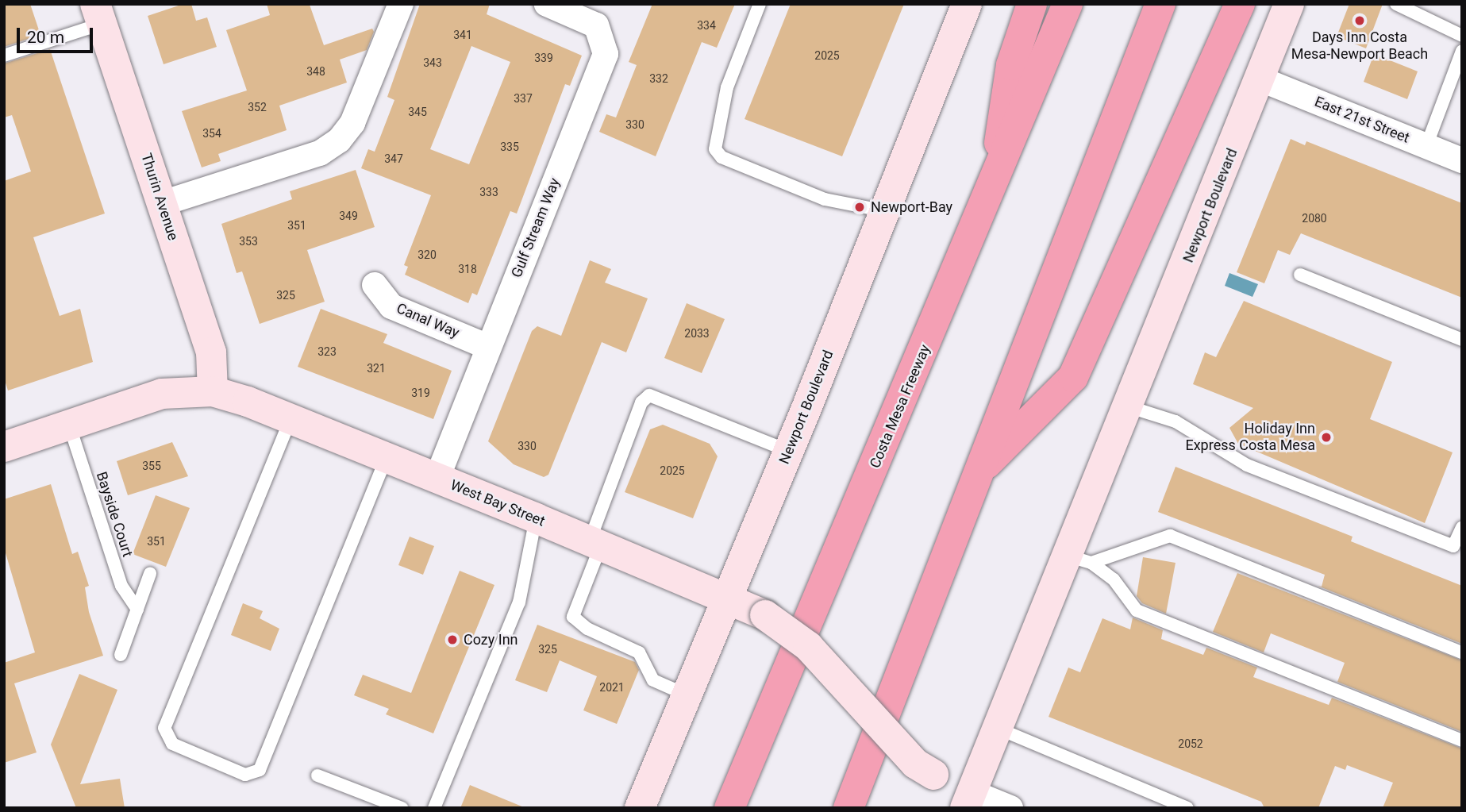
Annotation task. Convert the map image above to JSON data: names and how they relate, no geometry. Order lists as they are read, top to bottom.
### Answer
{
  "streets": {
    "highway": ["Costa Mesa Freeway"],
    "main road": ["Thurin Avenue", "Newport Boulevard", "West Bay Street"],
    "street": ["East 21st Street", "Gulf Stream Way", "Canal Way"],
    "lane": ["Bayside Court"]
  },
  "crossings": [
    ["East 21st Street", "Newport Boulevard"],
    ["Thurin Avenue", "West Bay Street"],
    ["Newport Boulevard", "West Bay Street"],
    ["Gulf Stream Way", "Canal Way"],
    ["Gulf Stream Way", "West Bay Street"],
    ["West Bay Street", "Bayside Court"]
  ],
  "places": [
    "Days Inn Costa Mesa-Newport Beach",
    "Newport-Bay",
    "Holiday Inn Express Costa Mesa",
    "Cozy Inn"
  ],
  "house_numbers": [
    "334",
    "341",
    "2025",
    "339",
    "343",
    "348",
    "332",
    "337",
    "352",
    "345",
    "330",
    "354",
    "335",
    "347",
    "333",
    "349",
    "2080",
    "351",
    "353",
    "320",
    "318",
    "325",
    "2033",
    "323",
    "321",
    "319",
    "330",
    "355",
    "2025",
    "351",
    "325",
    "2021",
    "2052"
  ],
  "scale_bar": "20 m"
}
